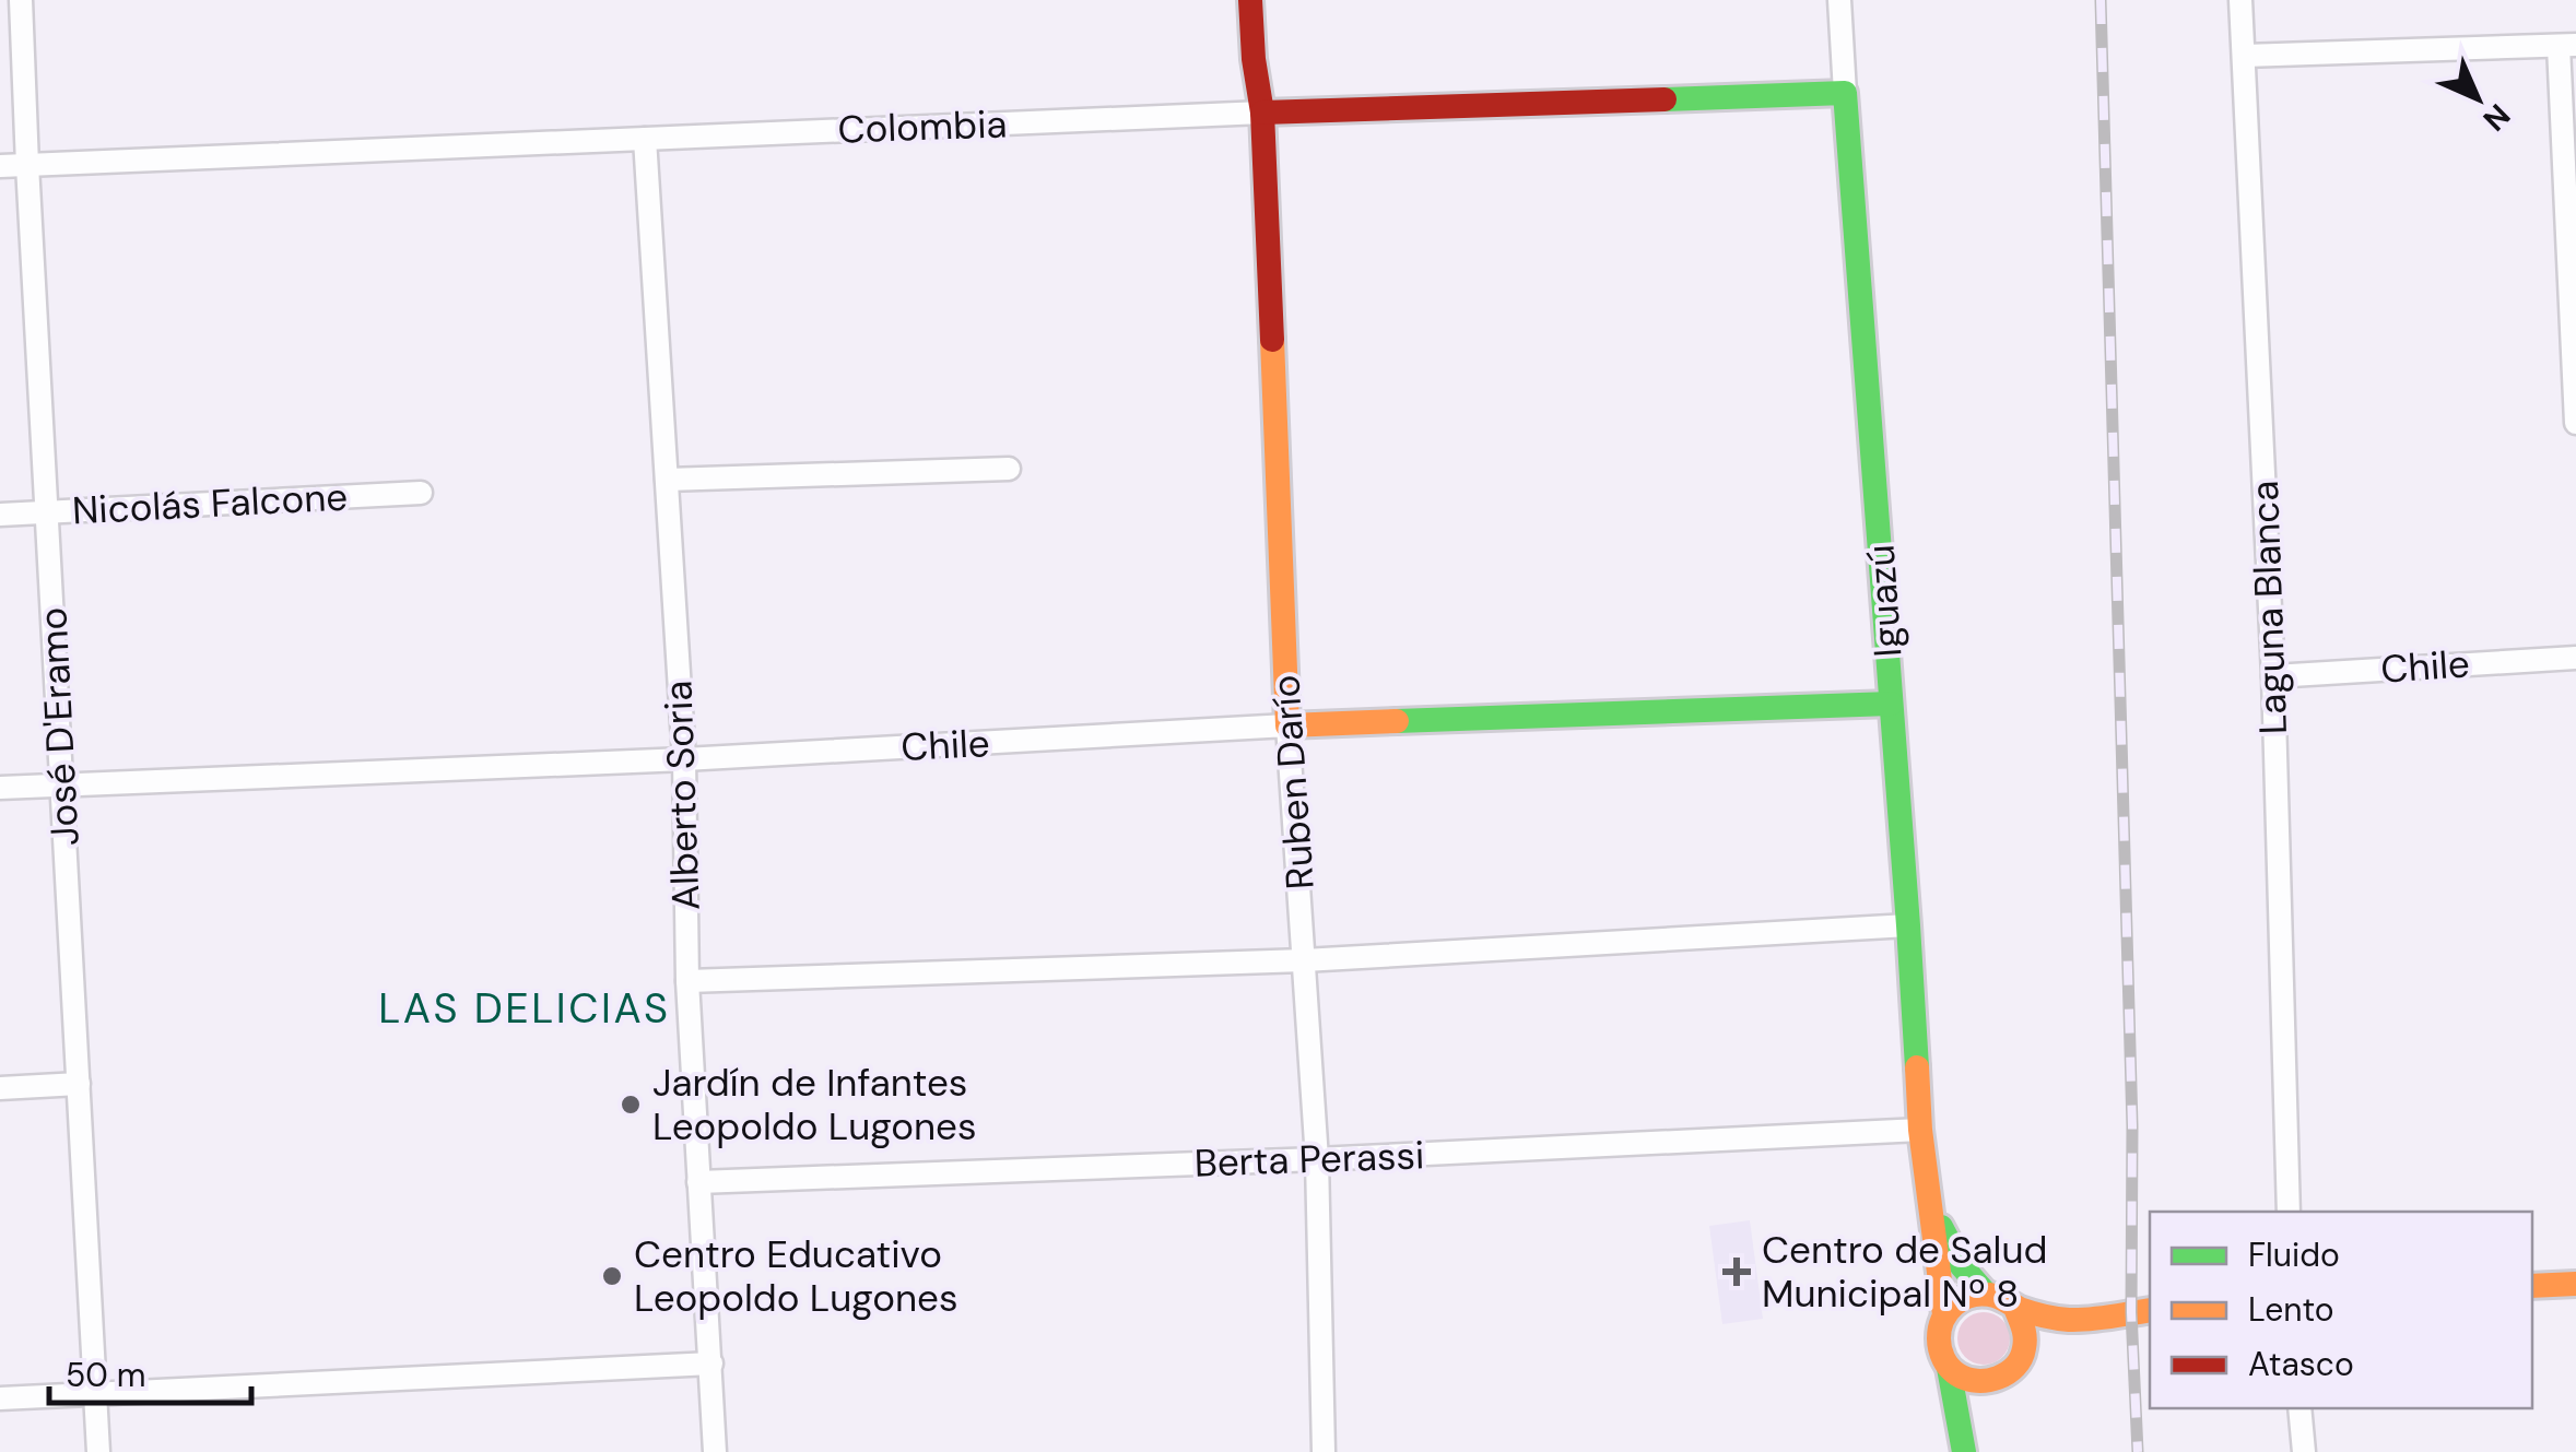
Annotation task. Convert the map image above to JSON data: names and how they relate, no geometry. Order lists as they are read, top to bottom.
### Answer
{
  "streets": {
    "main road": [
      "Colombia",
      "Iguazú",
      "Chile",
      "Ruben Darío"
    ],
    "street": [
      "Nicolás Falcone",
      "Laguna Blanca",
      "José D'Eramo",
      "Alberto Soria",
      "Berta Perassi"
    ]
  },
  "crossings": [
    ["Colombia", "Iguazú"],
    ["Colombia", "José D'Eramo"],
    ["Colombia", "Ruben Darío"],
    ["Colombia", "Alberto Soria"],
    ["Nicolás Falcone", "José D'Eramo"],
    ["Iguazú", "Chile"],
    ["Iguazú", "Berta Perassi"],
    ["Laguna Blanca", "Chile"],
    ["Chile", "José D'Eramo"],
    ["Chile", "Ruben Darío"],
    ["Chile", "Alberto Soria"],
    ["Ruben Darío", "Berta Perassi"],
    ["Alberto Soria", "Berta Perassi"]
  ],
  "districts": ["LAS DELICIAS"],
  "places": {
    "other": ["Jardín de Infantes Leopoldo Lugones", "Centro Educativo Leopoldo Lugones"],
    "health": ["Centro de Salud Municipal Nº 8"]
  },
  "legend": ["Fluido", "Lento", "Atasco"],
  "scale_bar": "50 m",
  "north": "bottom right"
}
